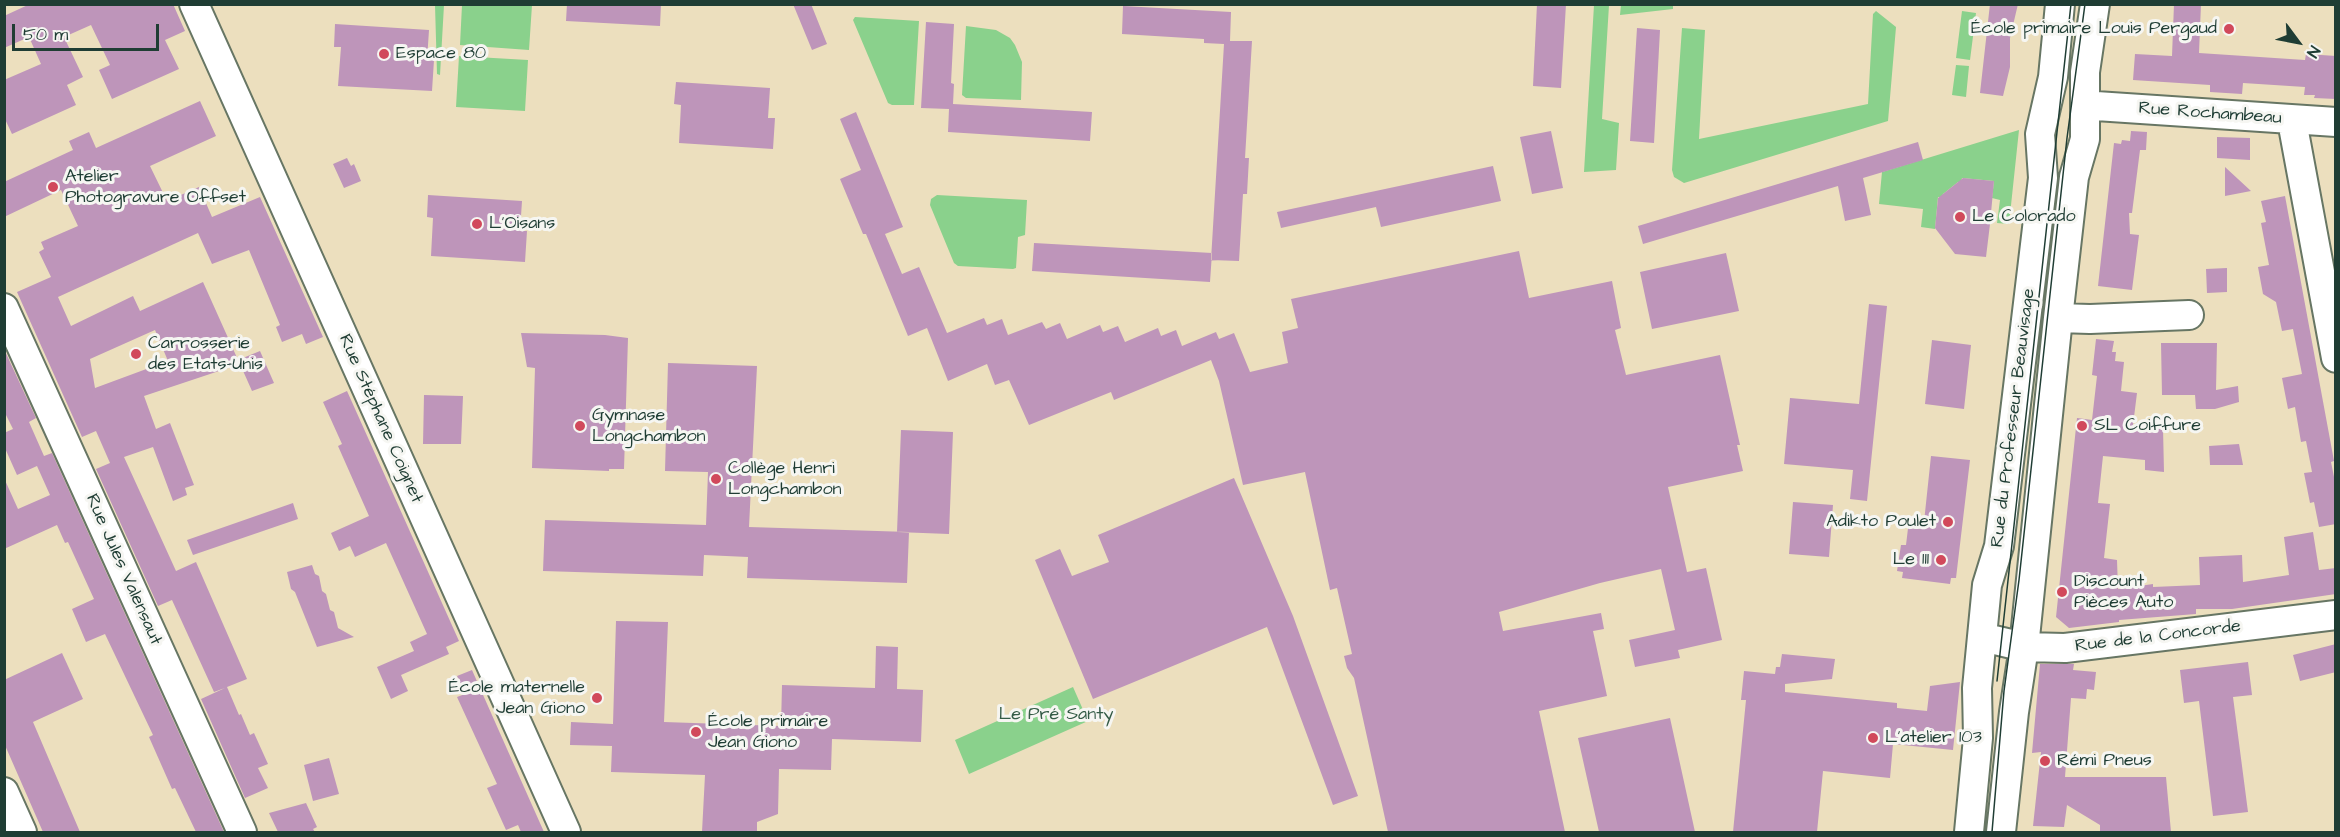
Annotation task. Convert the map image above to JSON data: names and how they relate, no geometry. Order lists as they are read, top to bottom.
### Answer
{
  "streets": {
    "street": [
      "Rue Rochambeau",
      "Rue du Professeur Beauvisage",
      "Rue Stéphane Coignet",
      "Rue Jules Valensaut",
      "Rue de la Concorde"
    ]
  },
  "crossings": [
    ["Rue Rochambeau", "Rue du Professeur Beauvisage"],
    ["Rue du Professeur Beauvisage", "Rue de la Concorde"]
  ],
  "parks": ["Le Pré Santy"],
  "places": [
    "École primaire Louis Pergaud",
    "Espace 80",
    "Atelier Photogravure Offset",
    "Le Colorado",
    "L'Oisans",
    "Carrosserie des Etats-Unis",
    "Gymnase Longchambon",
    "SL Coiffure",
    "Collège Henri Longchambon",
    "Adikto Poulet",
    "Le 111",
    "Discount Pièces Auto",
    "École maternelle Jean Giono",
    "École primaire Jean Giono",
    "L'atelier 103",
    "Rémi Pneus"
  ],
  "scale_bar": "50 m",
  "north": "bottom right"
}
